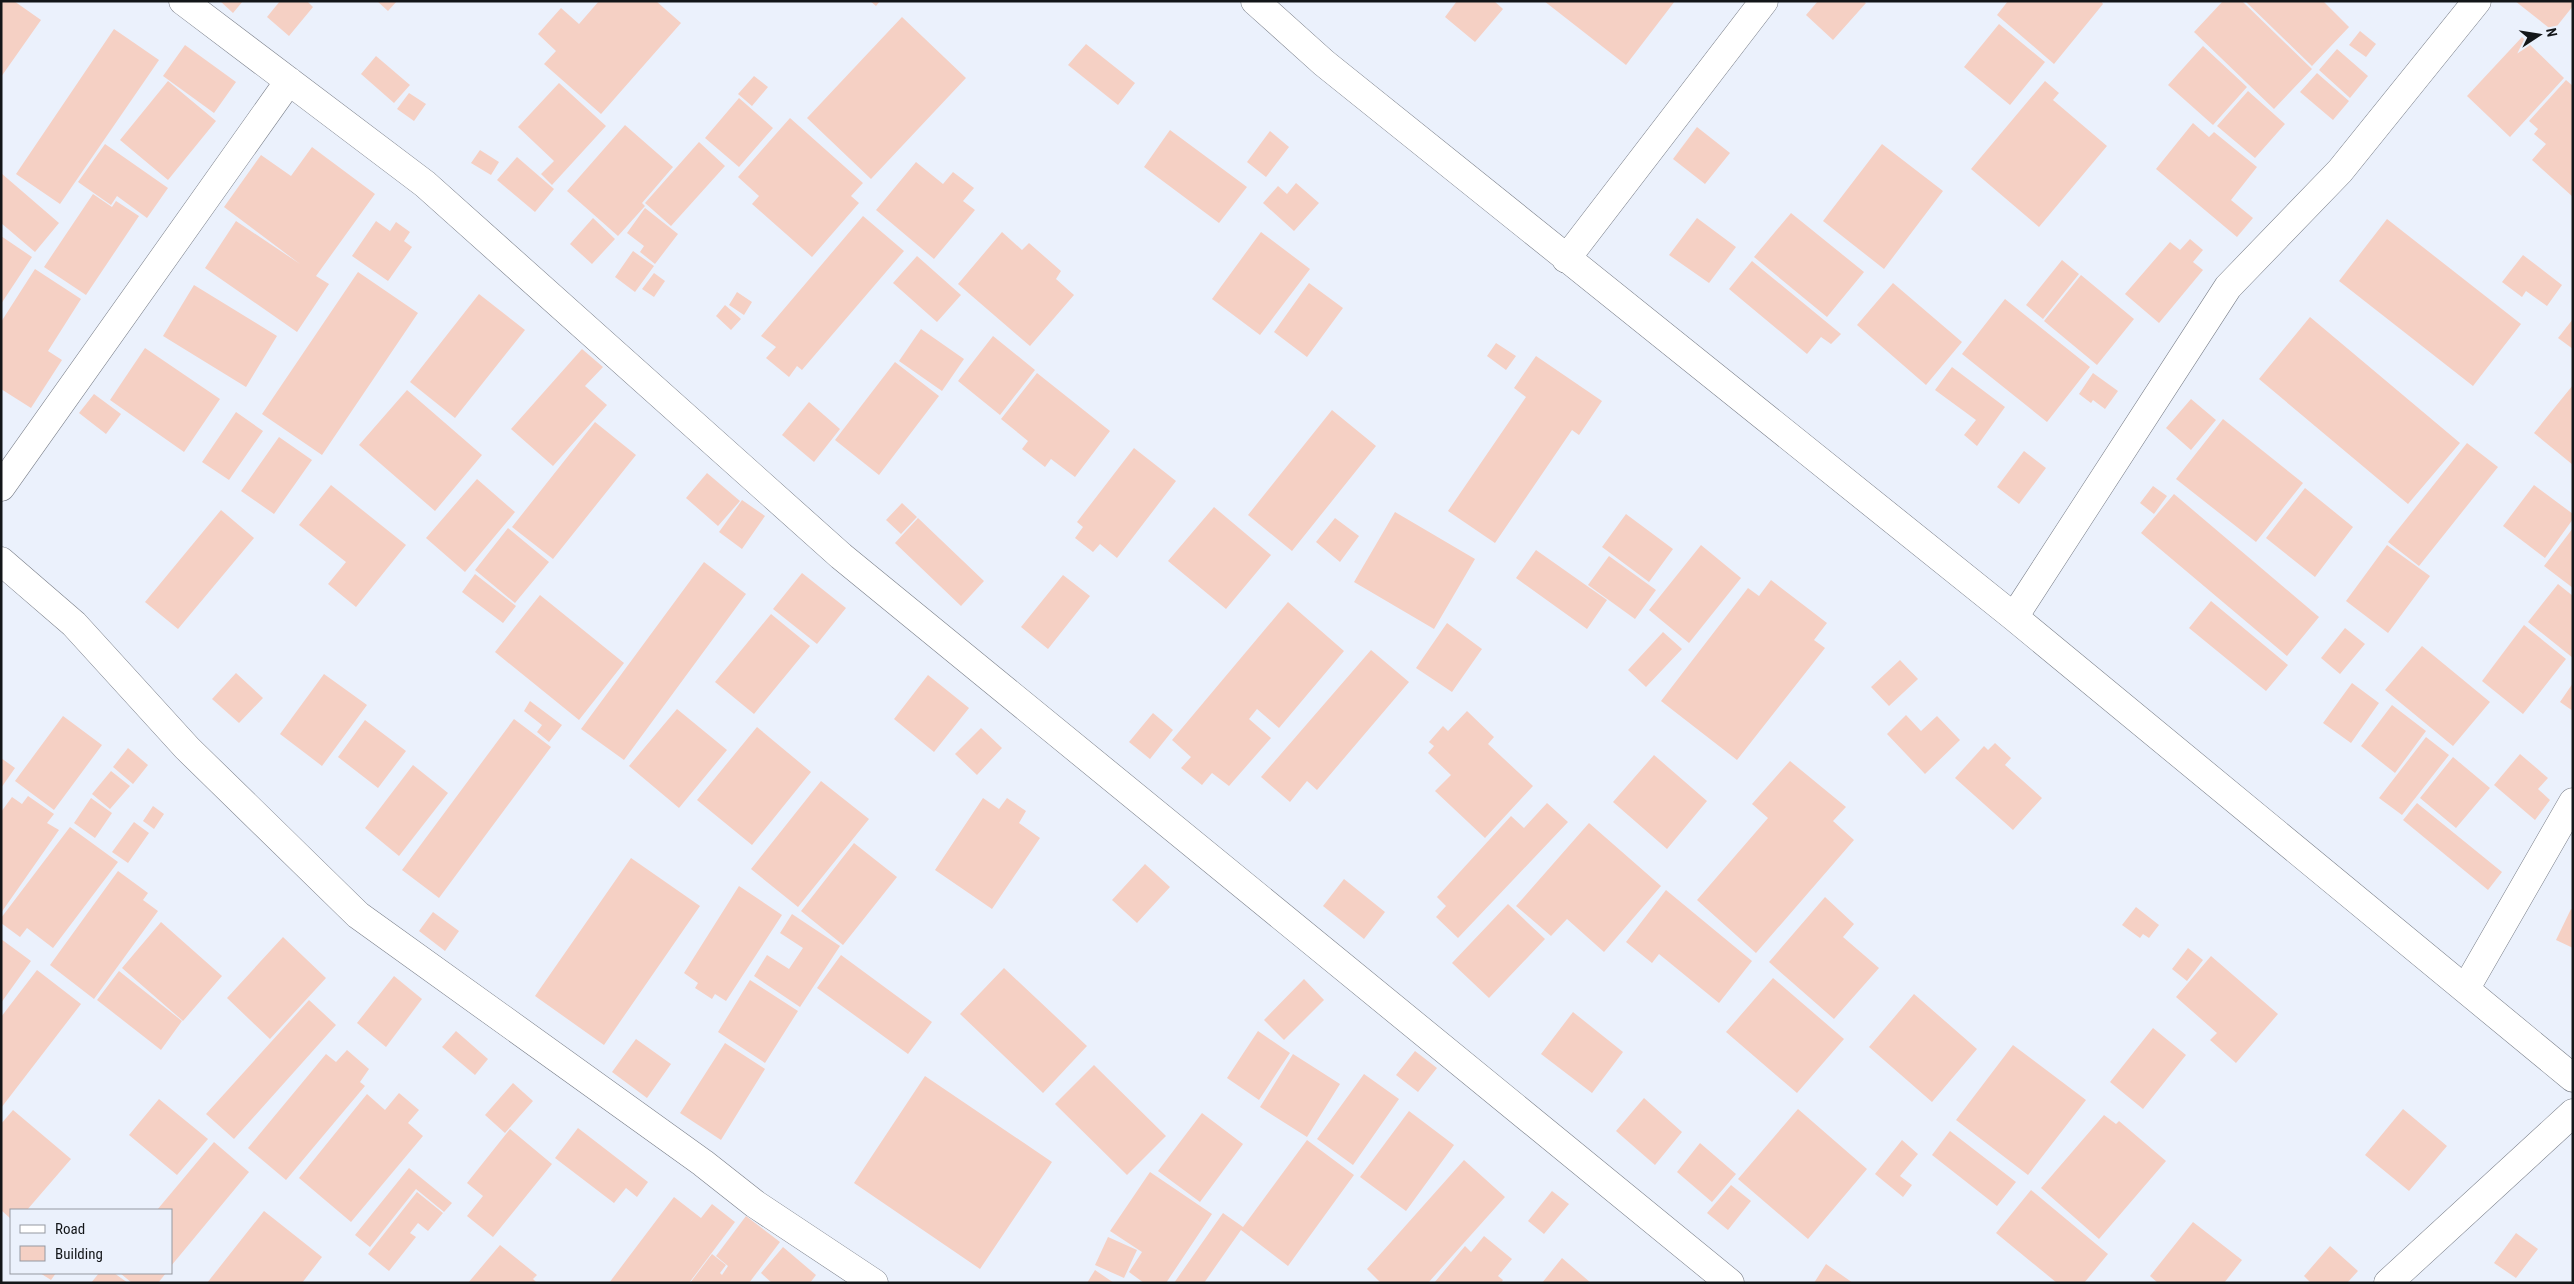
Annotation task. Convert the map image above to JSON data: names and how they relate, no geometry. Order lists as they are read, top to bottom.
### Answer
{
  "legend": ["Road", "Building"],
  "north": "right"
}
